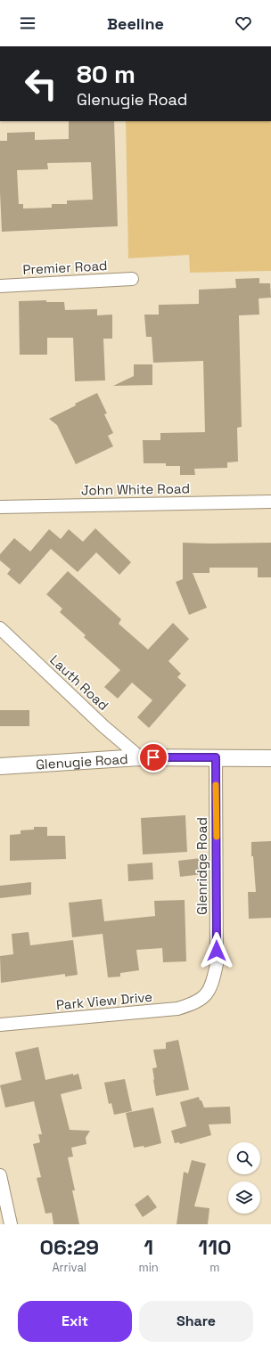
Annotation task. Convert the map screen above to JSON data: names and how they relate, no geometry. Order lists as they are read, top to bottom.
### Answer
{
  "streets": {
    "street": [
      "Premier Road",
      "John White Road",
      "Lauth Road",
      "Glenugie Road",
      "Glenridge Road",
      "Park View Drive"
    ]
  },
  "crossings": [
    ["Lauth Road", "Glenugie Road"],
    ["Glenugie Road", "Glenridge Road"],
    ["Glenridge Road", "Park View Drive"]
  ],
  "page": {
    "header": "Beeline",
    "turn": ["80 m", "Glenugie Road"],
    "eta": [
      "06:29",
      "Arrival",
      "1",
      "min",
      "110",
      "m"
    ],
    "buttons": ["Exit", "Share"]
  }
}
